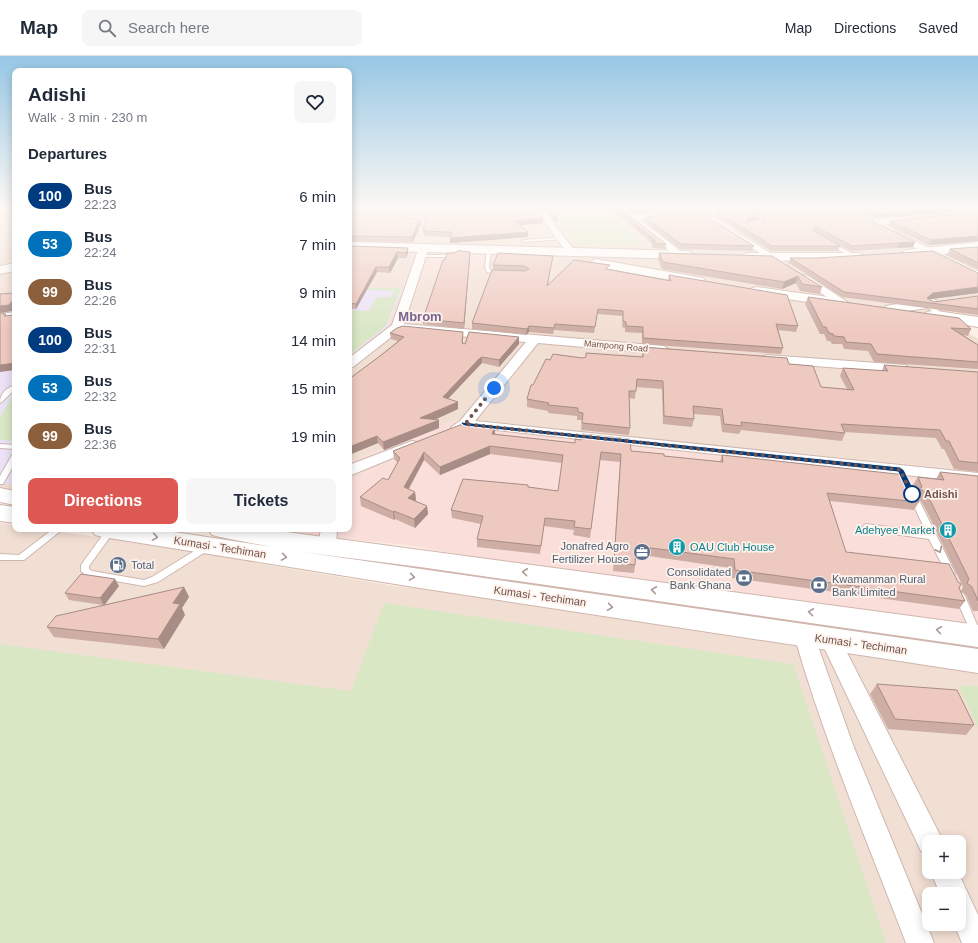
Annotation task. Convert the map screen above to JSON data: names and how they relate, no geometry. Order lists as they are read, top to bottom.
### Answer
{
  "streets": {
    "street": ["Mampong Road", "Kumasi - Techiman"]
  },
  "districts": ["Mbrom"],
  "places": {
    "other": ["Adishi"],
    "building": ["Adehyee Market", "OAU Club House"],
    "office": ["Jonafred Agro Fertilizer House"],
    "fuel station": ["Total"],
    "bank": ["Consolidated Bank Ghana", "Kwamanman Rural Bank Limited"]
  },
  "lines": ["bus line 100"],
  "page": {
    "header": "Map",
    "search": "Search here",
    "nav": ["Map", "Directions", "Saved"],
    "heading": [
      ["Adishi", "Walk · 3 min · 230 m"],
      "Departures"
    ],
    "list": [
      {
        "mark": "100",
        "name": "Bus",
        "note": "22:23",
        "value": "6 min"
      },
      {
        "mark": "53",
        "name": "Bus",
        "note": "22:24",
        "value": "7 min"
      },
      {
        "mark": "99",
        "name": "Bus",
        "note": "22:26",
        "value": "9 min"
      },
      {
        "mark": "100",
        "name": "Bus",
        "note": "22:31",
        "value": "14 min"
      },
      {
        "mark": "53",
        "name": "Bus",
        "note": "22:32",
        "value": "15 min"
      },
      {
        "mark": "99",
        "name": "Bus",
        "note": "22:36",
        "value": "19 min"
      }
    ],
    "buttons": ["Directions", "Tickets"],
    "map_buttons": ["+", "−"]
  }
}
